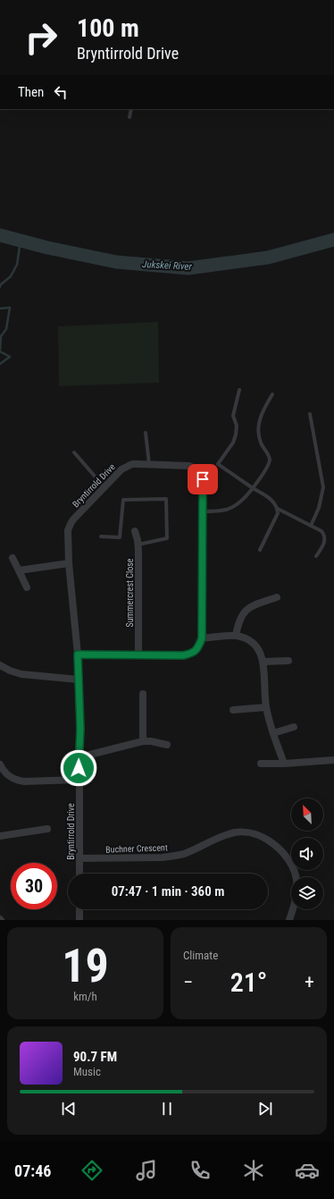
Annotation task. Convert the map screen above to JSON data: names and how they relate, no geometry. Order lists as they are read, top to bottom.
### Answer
{
  "streets": {
    "street": ["Bryntirrold Drive", "Summercrest Close", "Buchner Crescent"]
  },
  "crossings": [
    ["Bryntirrold Drive", "Buchner Crescent"]
  ],
  "water": ["Jukskei River"],
  "north": "top left",
  "page": {
    "turn": ["100 m", "Bryntirrold Drive"],
    "then": "Then",
    "limit": "30",
    "trip": "07:47 · 1 min · 360 m",
    "tile": [
      ["19", "km/h"],
      "Climate"
    ],
    "heat": ["−", "21°", "+"],
    "song": ["90.7 FM", "Music"],
    "tabs": "07:46"
  }
}
